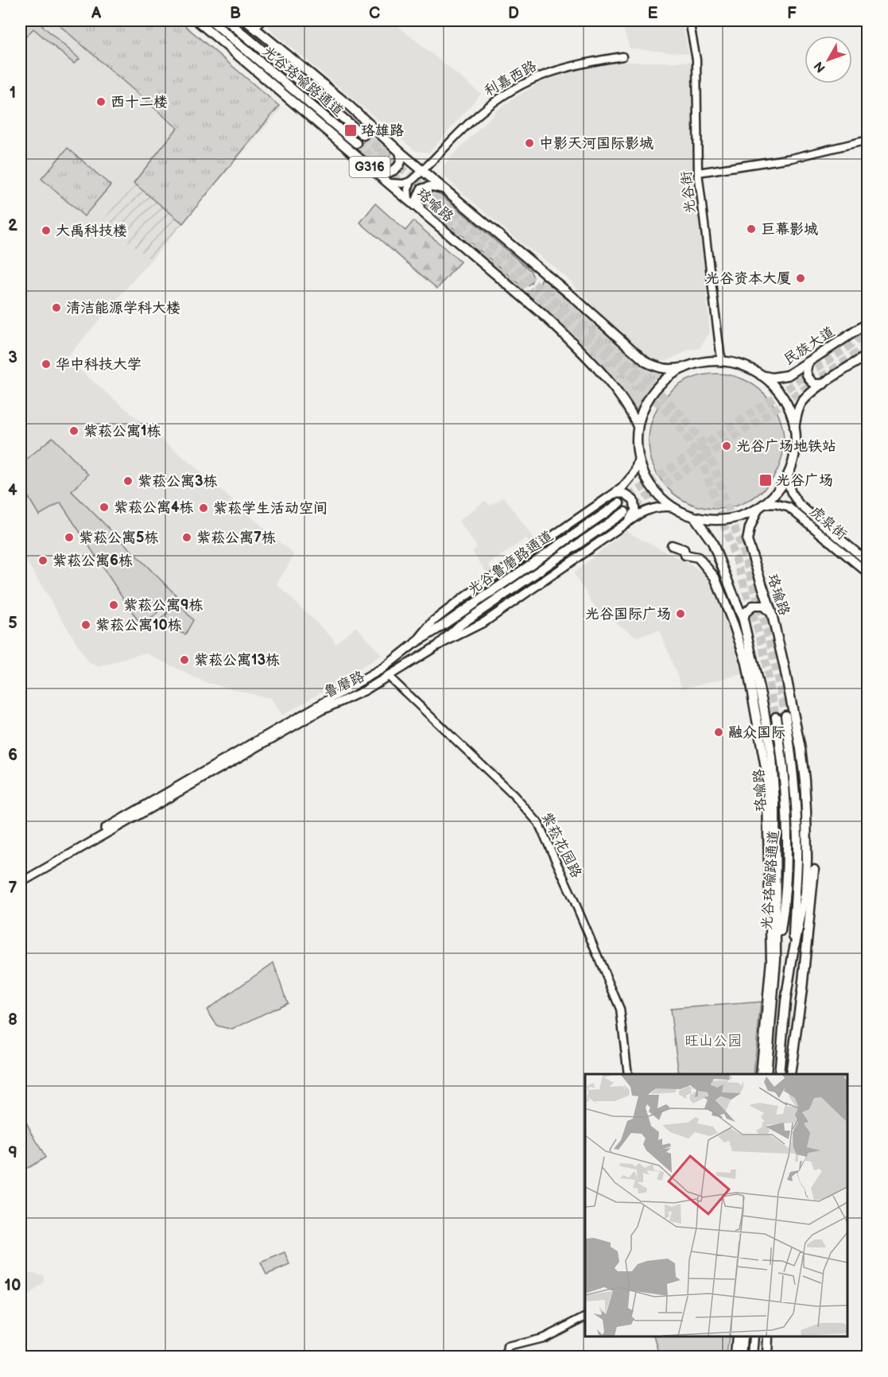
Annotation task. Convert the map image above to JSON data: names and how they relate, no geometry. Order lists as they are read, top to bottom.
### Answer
{
  "streets": {
    "main road": [
      "光谷珞喻路通道",
      "G316",
      "珞喻路",
      "民族大道",
      "虎泉街",
      "光谷鲁磨路通道",
      "珞瑜路",
      "鲁磨路"
    ],
    "street": ["利嘉西路", "光谷街", "紫菘花园路"]
  },
  "crossings": [
    ["利嘉西路", "珞喻路"],
    ["光谷珞喻路通道", "珞喻路"],
    ["光谷珞喻路通道", "珞瑜路"],
    ["光谷街", "珞喻路"],
    ["光谷街", "民族大道"],
    ["光谷街", "虎泉街"],
    ["光谷街", "珞瑜路"],
    ["光谷街", "鲁磨路"],
    ["珞喻路", "民族大道"],
    ["珞喻路", "虎泉街"],
    ["珞喻路", "珞瑜路"],
    ["珞喻路", "鲁磨路"],
    ["民族大道", "虎泉街"],
    ["民族大道", "珞瑜路"],
    ["民族大道", "鲁磨路"],
    ["虎泉街", "珞瑜路"],
    ["虎泉街", "鲁磨路"],
    ["光谷鲁磨路通道", "鲁磨路"],
    ["珞瑜路", "鲁磨路"],
    ["鲁磨路", "紫菘花园路"]
  ],
  "parks": ["旺山公园"],
  "places": {
    "other": [
      "西十二楼",
      "中影天河国际影城",
      "巨幕影城",
      "大禹科技楼",
      "光谷资本大厦",
      "清洁能源学科大楼",
      "华中科技大学",
      "紫菘公寓1栋",
      "光谷广场地铁站",
      "紫菘公寓3栋",
      "紫菘公寓4栋",
      "紫菘学生活动空间",
      "紫菘公寓5栋",
      "紫菘公寓7栋",
      "紫菘公寓6栋",
      "紫菘公寓9栋",
      "光谷国际广场",
      "紫菘公寓10栋",
      "紫菘公寓13栋",
      "融众国际"
    ],
    "transit": ["珞雄路", "光谷广场"]
  },
  "north": "bottom left",
  "grid": {
    "columns": [
      "A",
      "B",
      "C",
      "D",
      "E",
      "F"
    ],
    "rows": [
      "1",
      "2",
      "3",
      "4",
      "5",
      "6",
      "7",
      "8",
      "9",
      "10"
    ]
  }
}
